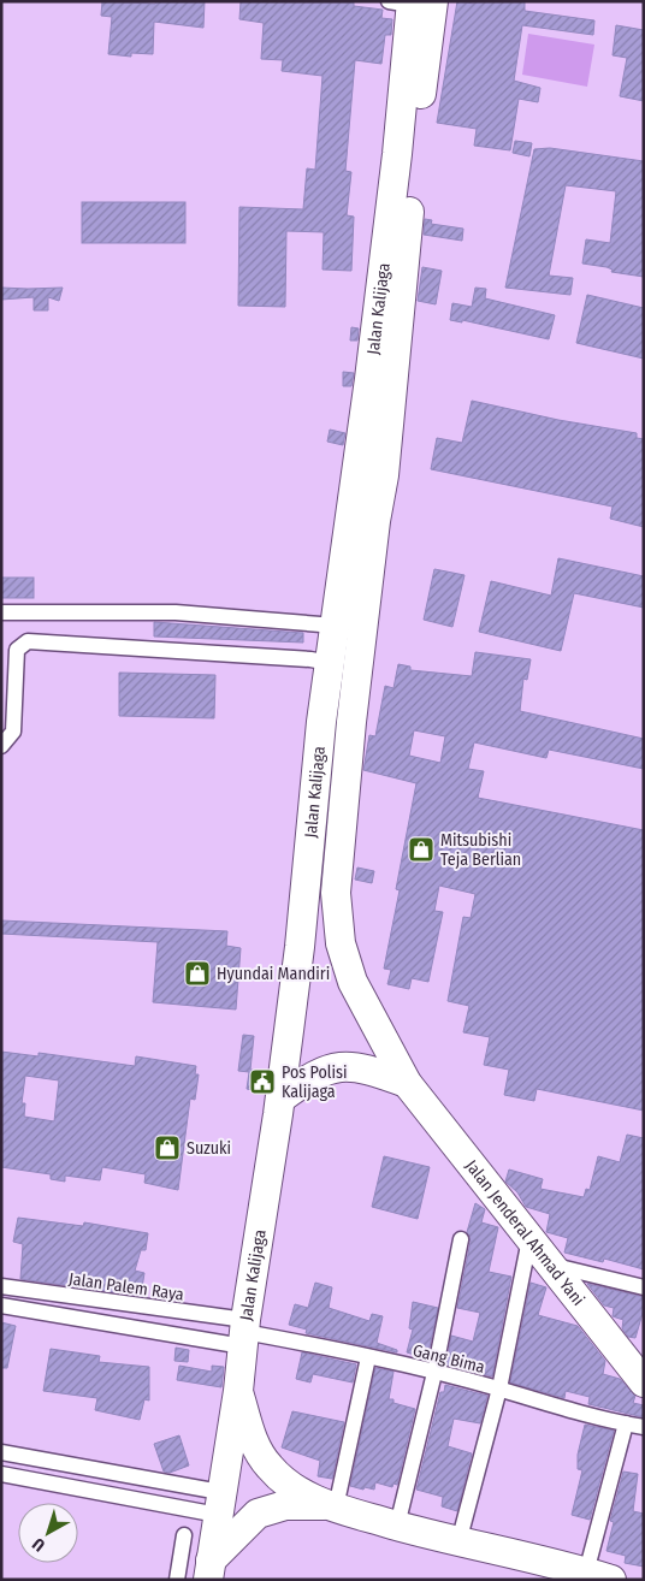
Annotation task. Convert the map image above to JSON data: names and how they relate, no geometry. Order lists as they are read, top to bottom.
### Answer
{
  "streets": {
    "highway": ["Jalan Kalijaga", "Jalan Jenderal Ahmad Yani"],
    "street": ["Jalan Palem Raya", "Gang Bima"]
  },
  "crossings": [
    ["Jalan Kalijaga", "Jalan Jenderal Ahmad Yani"],
    ["Jalan Kalijaga", "Jalan Palem Raya"],
    ["Jalan Kalijaga", "Gang Bima"],
    ["Jalan Palem Raya", "Gang Bima"]
  ],
  "places": {
    "shop": ["Mitsubishi Teja Berlian", "Hyundai Mandiri", "Suzuki"],
    "public building": ["Pos Polisi Kalijaga"]
  },
  "north": "bottom left"
}
